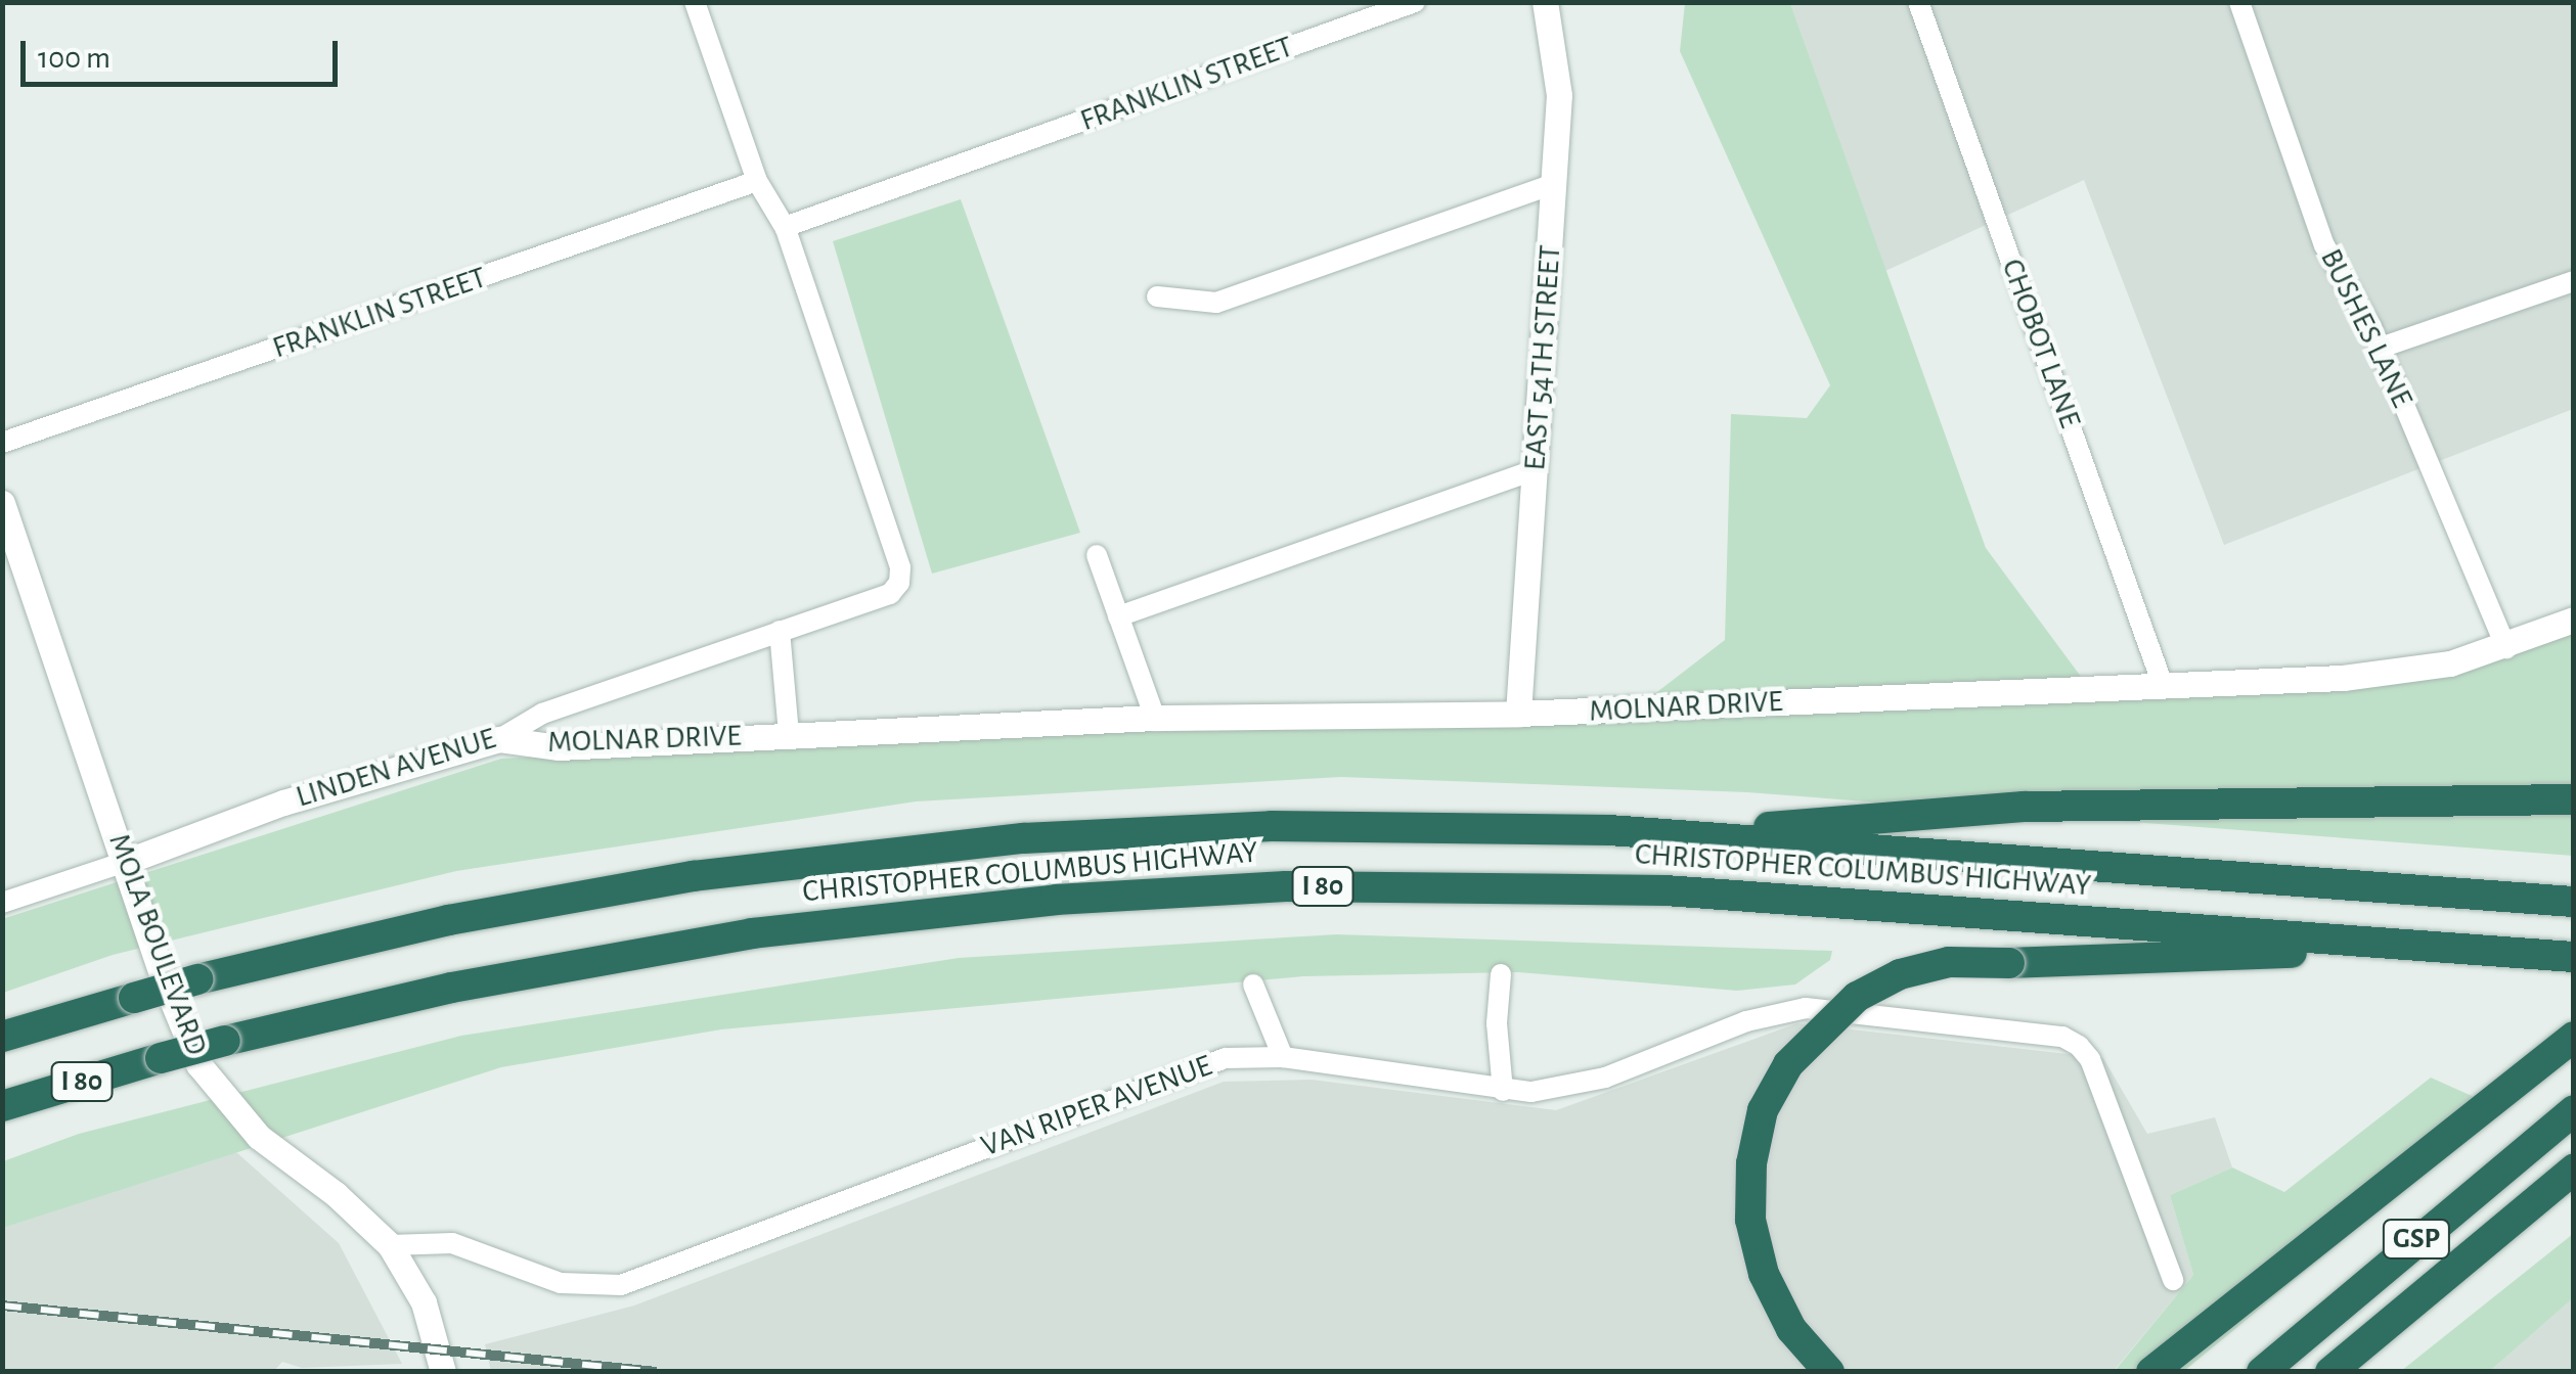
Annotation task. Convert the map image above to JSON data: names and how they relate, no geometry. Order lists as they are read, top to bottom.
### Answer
{
  "streets": {
    "highway": ["CHRISTOPHER COLUMBUS HIGHWAY", "I 80", "GSP"],
    "street": [
      "FRANKLIN STREET",
      "BUSHES LANE",
      "CHOBOT LANE",
      "EAST 54TH STREET",
      "MOLNAR DRIVE",
      "LINDEN AVENUE",
      "MOLA BOULEVARD",
      "VAN RIPER AVENUE"
    ]
  },
  "crossings": [
    ["FRANKLIN STREET", "LINDEN AVENUE"],
    ["BUSHES LANE", "MOLNAR DRIVE"],
    ["CHOBOT LANE", "MOLNAR DRIVE"],
    ["EAST 54TH STREET", "MOLNAR DRIVE"],
    ["MOLNAR DRIVE", "LINDEN AVENUE"],
    ["LINDEN AVENUE", "MOLA BOULEVARD"],
    ["MOLA BOULEVARD", "VAN RIPER AVENUE"]
  ],
  "scale_bar": "100 m"
}
